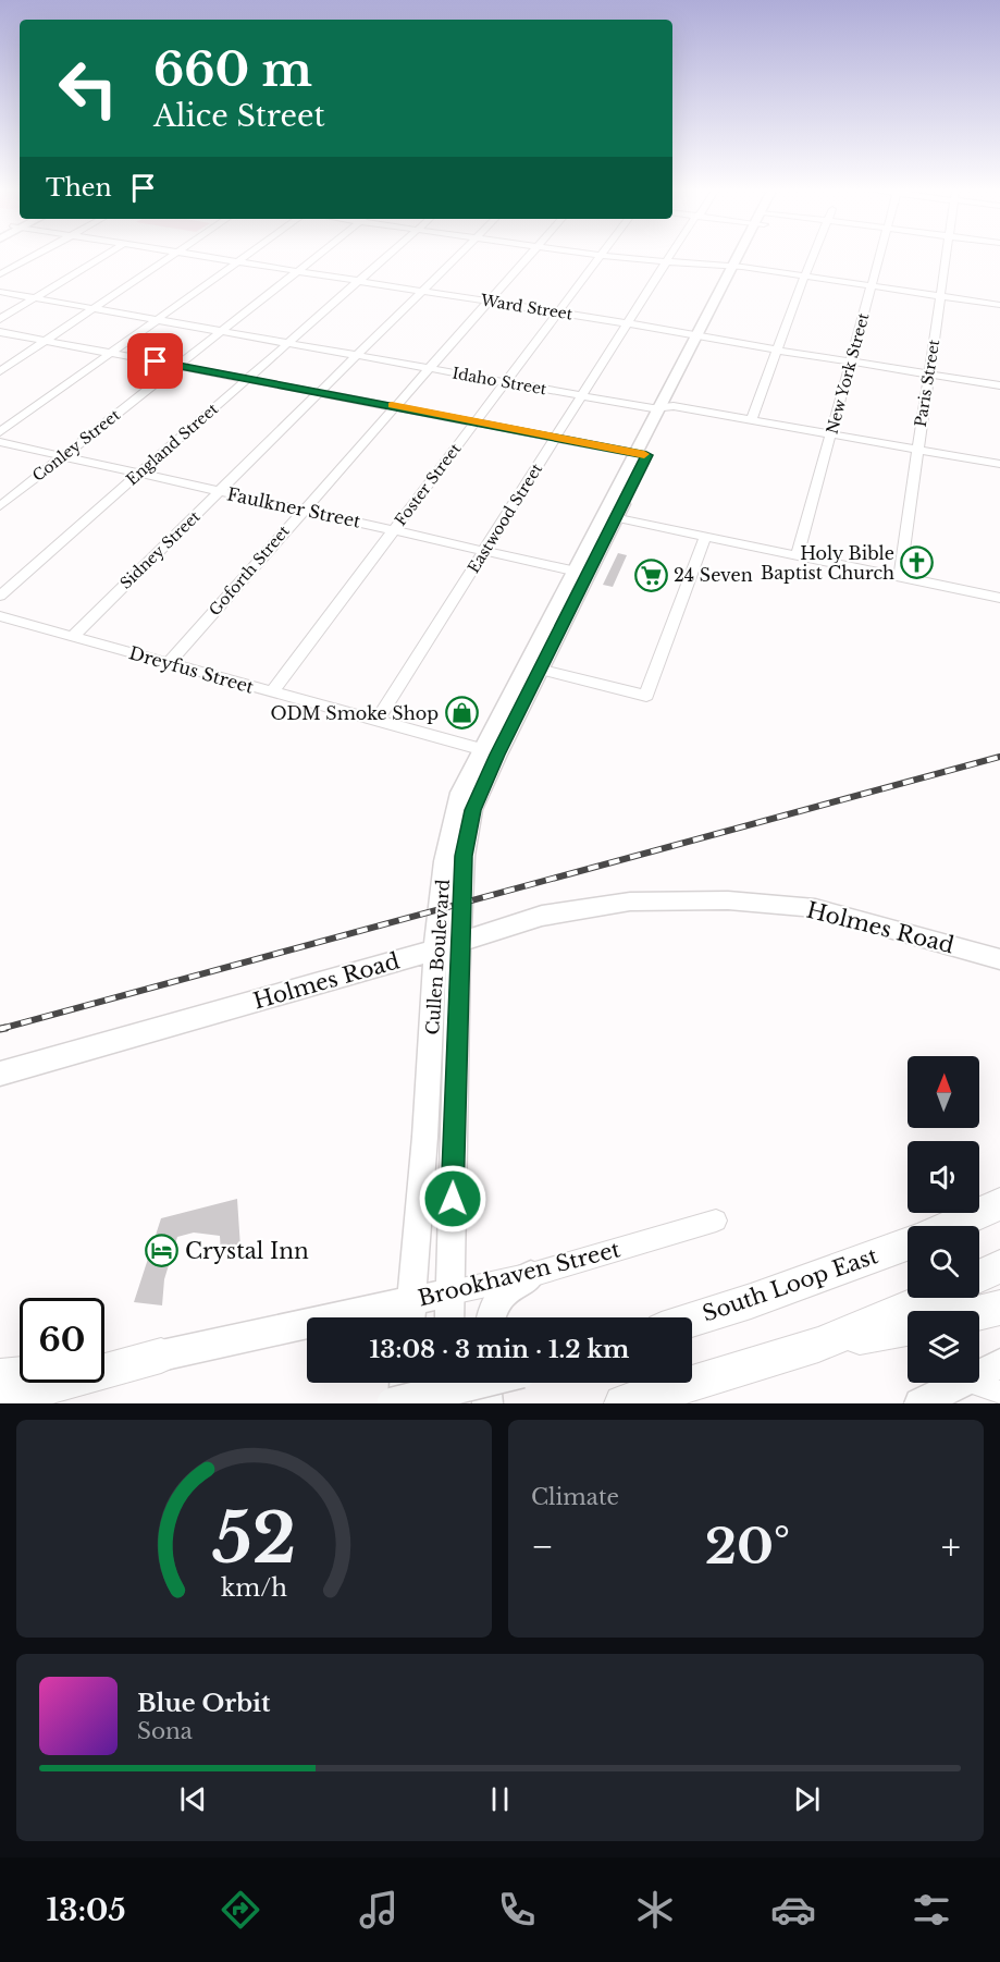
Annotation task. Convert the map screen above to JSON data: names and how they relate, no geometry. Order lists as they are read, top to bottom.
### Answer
{
  "streets": {
    "highway": ["South Loop East"],
    "main road": ["Holmes Road", "Cullen Boulevard", "Brookhaven Street"],
    "street": [
      "Ward Street",
      "New York Street",
      "Idaho Street",
      "Paris Street",
      "England Street",
      "Conley Street",
      "Foster Street",
      "Faulkner Street",
      "Eastwood Street",
      "Sidney Street",
      "Goforth Street",
      "Dreyfus Street"
    ]
  },
  "crossings": [
    ["Ward Street", "New York Street"],
    ["Ward Street", "Paris Street"],
    ["Ward Street", "England Street"],
    ["Ward Street", "Conley Street"],
    ["Ward Street", "Foster Street"],
    ["Ward Street", "Eastwood Street"],
    ["Ward Street", "Sidney Street"],
    ["Ward Street", "Goforth Street"],
    ["Ward Street", "Cullen Boulevard"],
    ["New York Street", "Idaho Street"],
    ["Idaho Street", "Paris Street"],
    ["Idaho Street", "England Street"],
    ["Idaho Street", "Conley Street"],
    ["Idaho Street", "Foster Street"],
    ["Idaho Street", "Eastwood Street"],
    ["Idaho Street", "Sidney Street"],
    ["Idaho Street", "Goforth Street"],
    ["Idaho Street", "Cullen Boulevard"],
    ["England Street", "Faulkner Street"],
    ["Conley Street", "Faulkner Street"],
    ["Foster Street", "Faulkner Street"],
    ["Foster Street", "Dreyfus Street"],
    ["Faulkner Street", "Eastwood Street"],
    ["Faulkner Street", "Sidney Street"],
    ["Faulkner Street", "Goforth Street"],
    ["Faulkner Street", "Cullen Boulevard"],
    ["Eastwood Street", "Dreyfus Street"],
    ["Sidney Street", "Dreyfus Street"],
    ["Goforth Street", "Dreyfus Street"],
    ["Dreyfus Street", "Cullen Boulevard"],
    ["Holmes Road", "Cullen Boulevard"],
    ["Cullen Boulevard", "Brookhaven Street"]
  ],
  "places": {
    "church": ["Holy Bible Baptist Church"],
    "supermarket": ["24 Seven"],
    "shop": ["ODM Smoke Shop"],
    "hotel": ["Crystal Inn"]
  },
  "north": "top",
  "page": {
    "turn": ["660 m", "Alice Street"],
    "then": "Then",
    "limit": "60",
    "trip": "13:08 · 3 min · 1.2 km",
    "tile": "Climate",
    "heat": ["−", "20°", "+"],
    "song": ["Blue Orbit", "Sona"],
    "tabs": "13:05",
    "gauge": ["52", "km/h"]
  }
}
